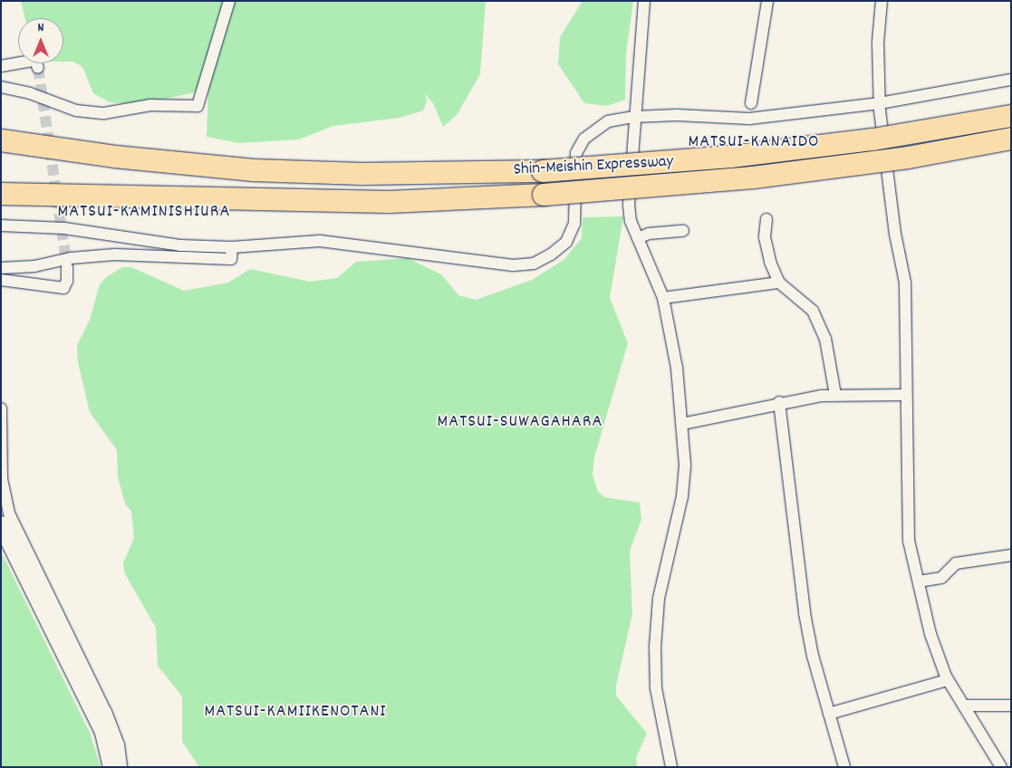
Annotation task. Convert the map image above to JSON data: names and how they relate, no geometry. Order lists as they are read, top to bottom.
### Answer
{
  "streets": {
    "highway": ["Shin-Meishin Expressway"]
  },
  "districts": [
    "MATSUI-KANAIDO",
    "MATSUI-KAMINISHIURA",
    "MATSUI-SUWAGAHARA",
    "MATSUI-KAMIIKENOTANI"
  ],
  "north": "top"
}
